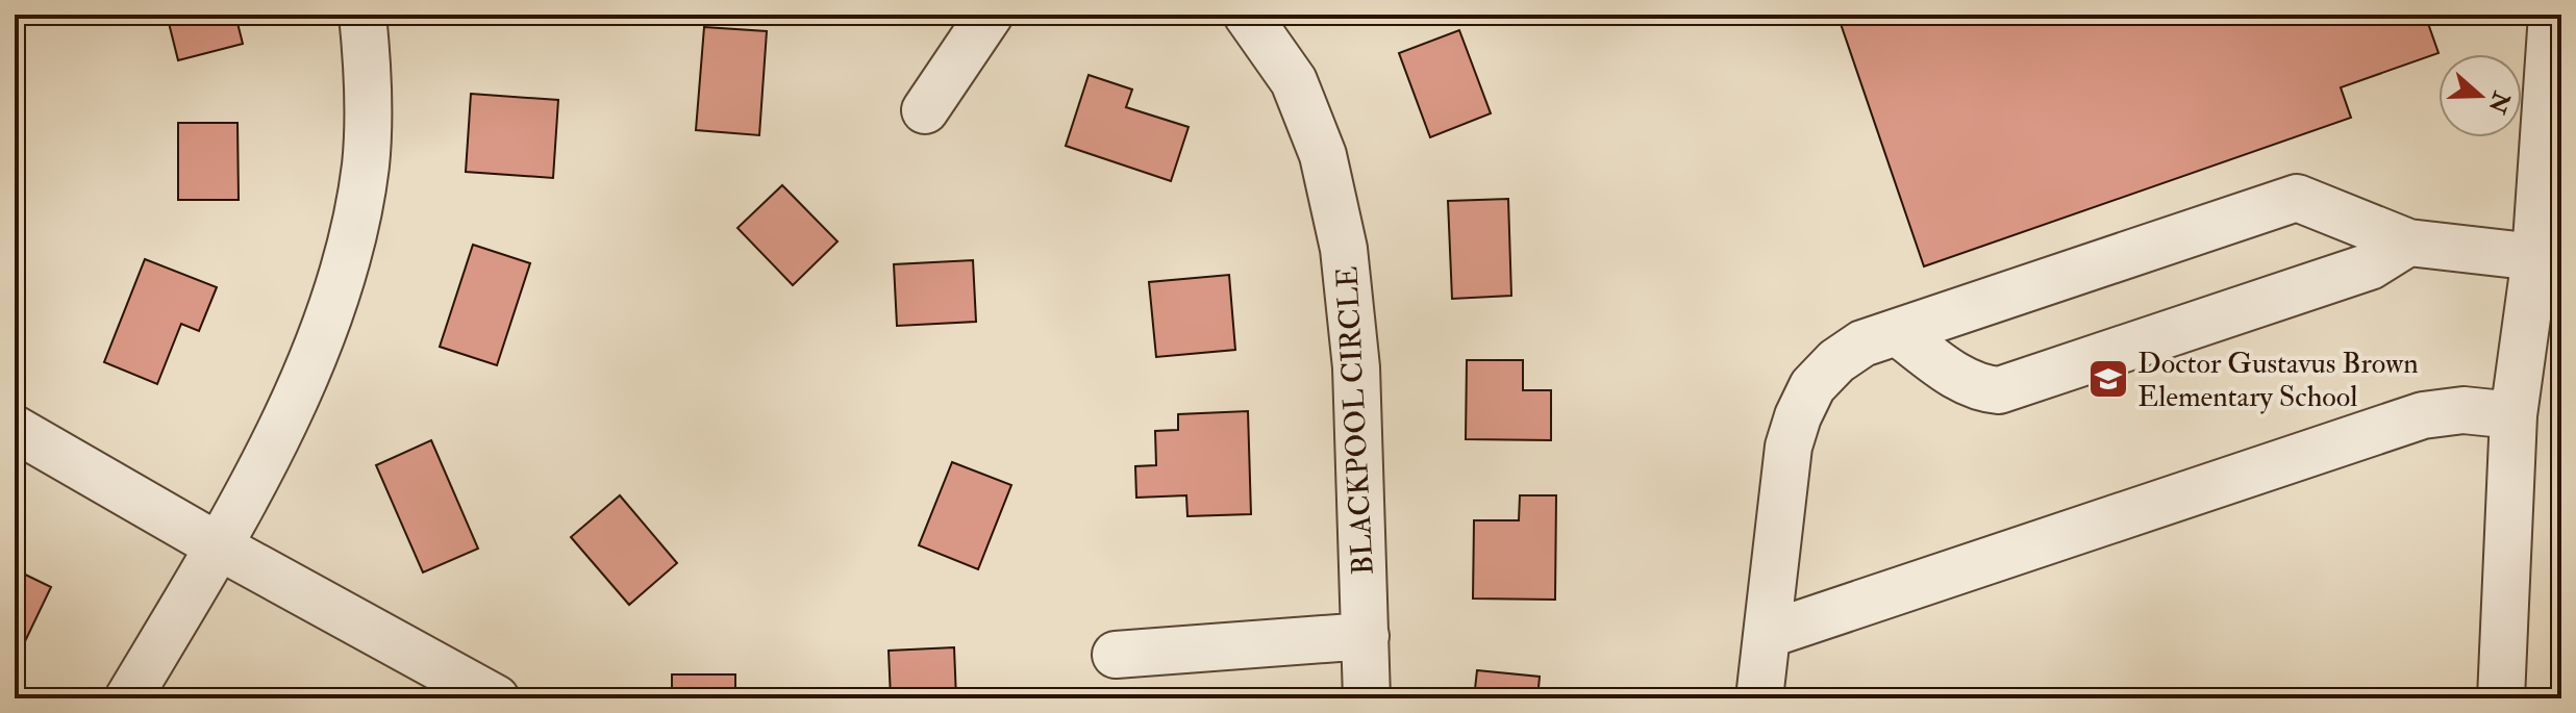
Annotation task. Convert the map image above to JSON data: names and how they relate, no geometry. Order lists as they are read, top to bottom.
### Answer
{
  "streets": {
    "street": ["BLACKPOOL CIRCLE"]
  },
  "places": {
    "school or university": ["Doctor Gustavus Brown Elementary School"]
  },
  "north": "right"
}
